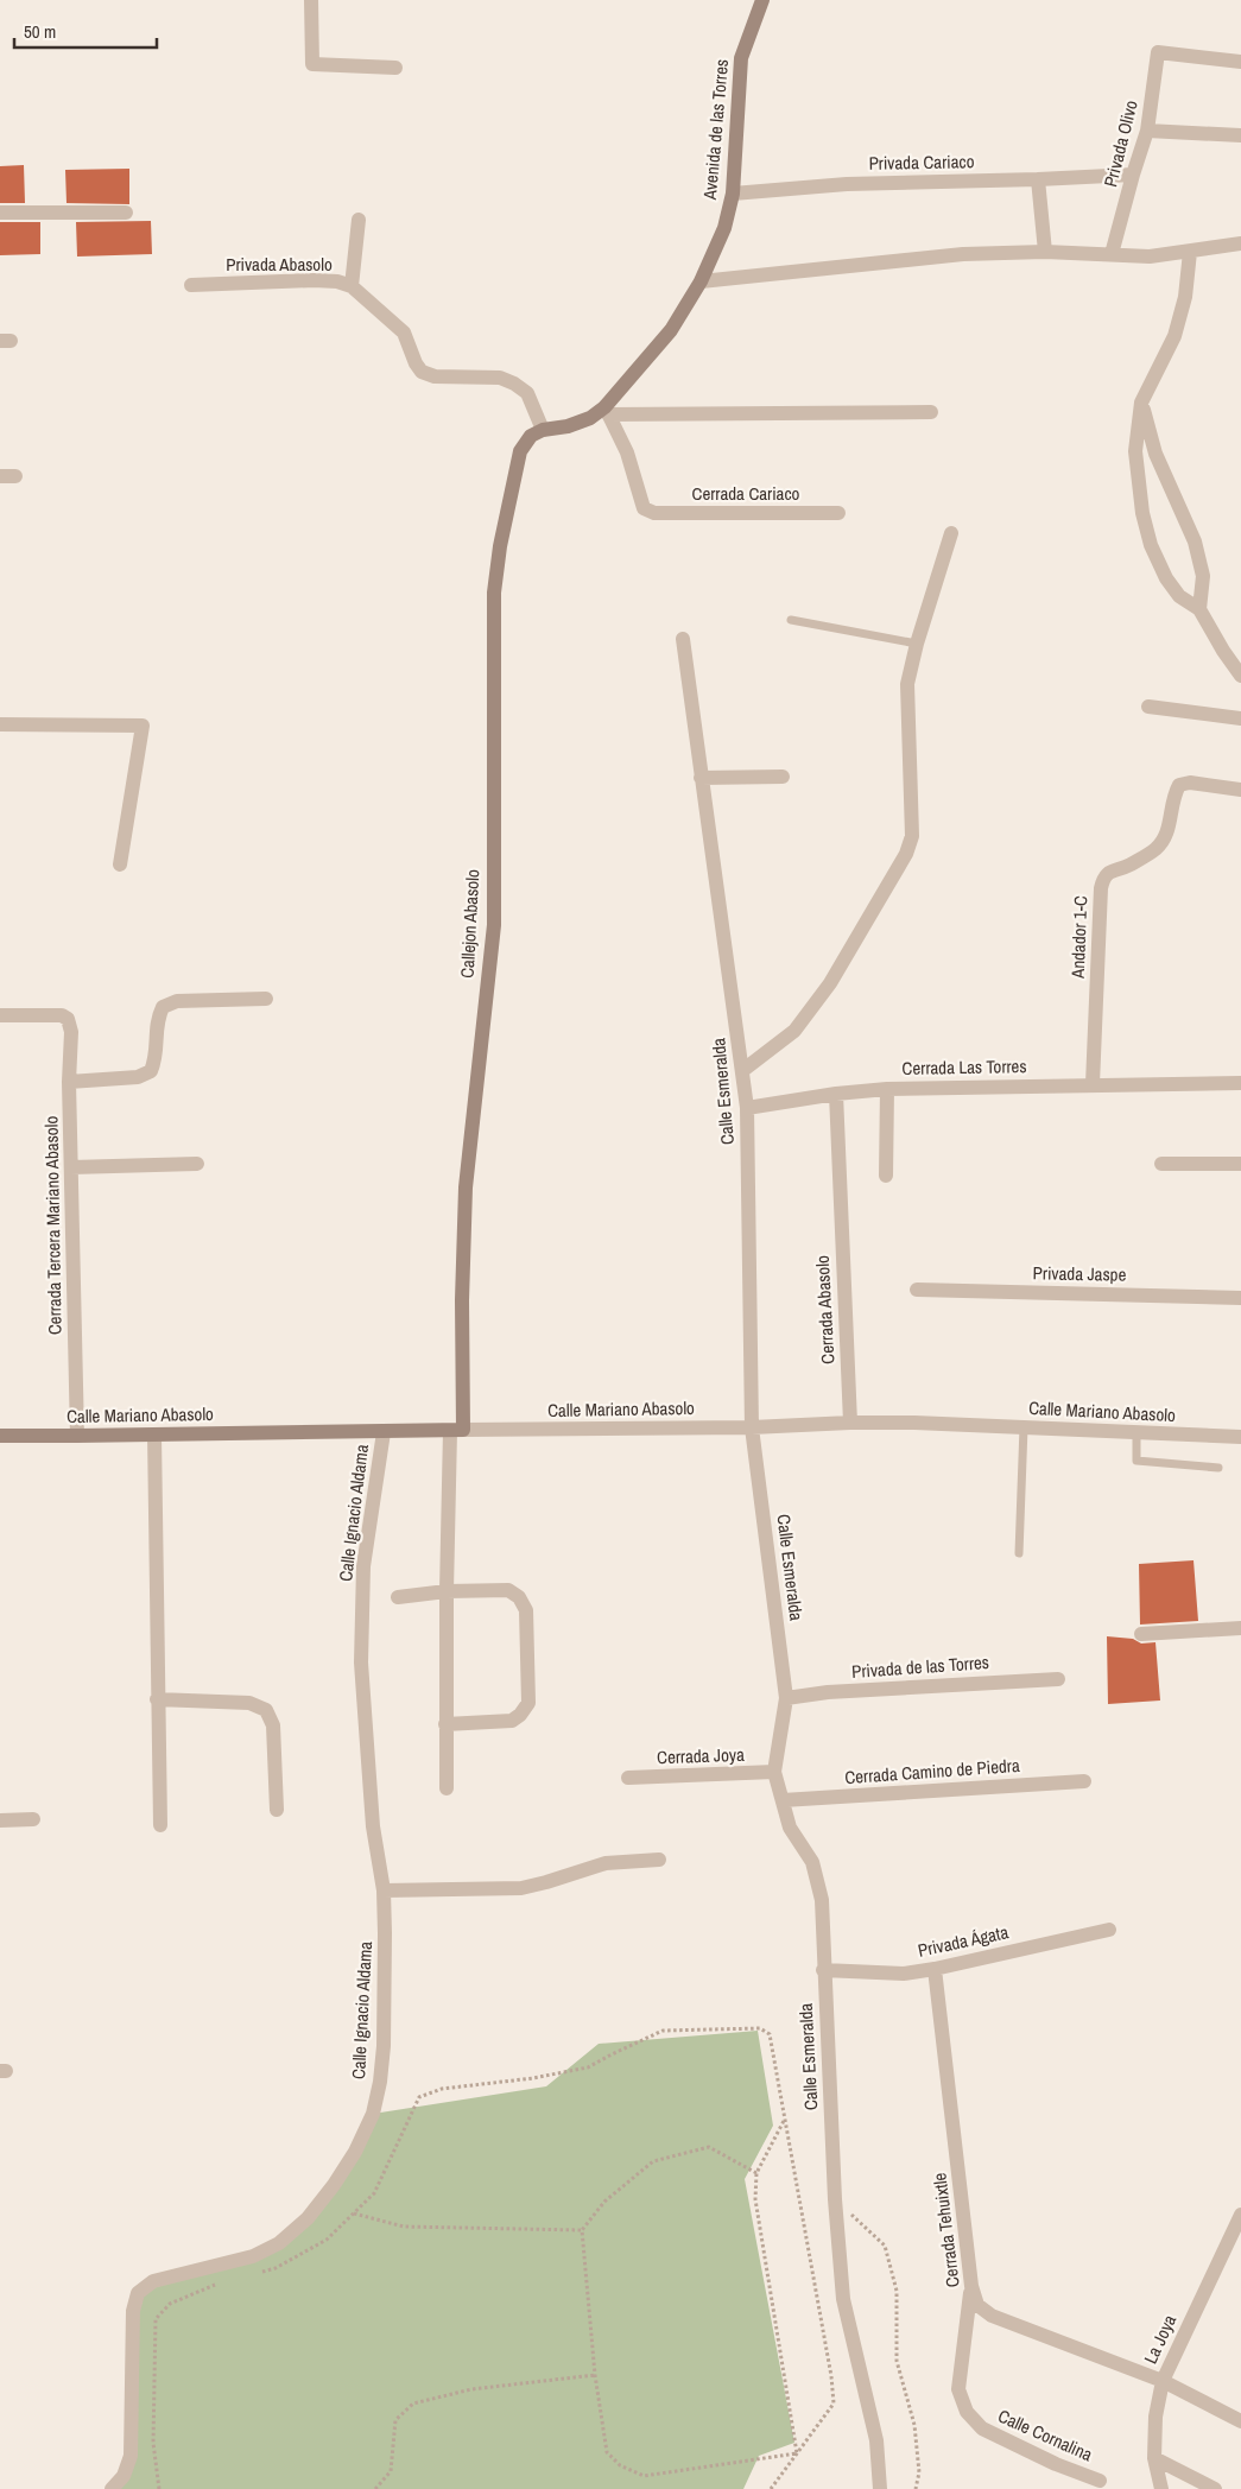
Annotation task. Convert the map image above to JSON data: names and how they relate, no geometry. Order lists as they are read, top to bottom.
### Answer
{
  "streets": {
    "street": [
      "Avenida de las Torres",
      "Privada Olivo",
      "Privada Cariaco",
      "Privada Abasolo",
      "Cerrada Cariaco",
      "Callejon Abasolo",
      "Andador 1-C",
      "Cerrada Las Torres",
      "Calle Esmeralda",
      "Cerrada Tercera Mariano Abasolo",
      "Privada Jaspe",
      "Cerrada Abasolo",
      "Calle Mariano Abasolo",
      "Calle Ignacio Aldama",
      "Privada de las Torres",
      "Cerrada Joya",
      "Cerrada Camino de Piedra",
      "Privada Ágata",
      "Cerrada Tehuixtle",
      "La Joya",
      "Calle Cornalina"
    ]
  },
  "crossings": [
    ["Avenida de las Torres", "Privada Cariaco"],
    ["Avenida de las Torres", "Privada Abasolo"],
    ["Avenida de las Torres", "Cerrada Cariaco"],
    ["Avenida de las Torres", "Callejon Abasolo"],
    ["Privada Olivo", "Privada Cariaco"],
    ["Privada Abasolo", "Callejon Abasolo"],
    ["Callejon Abasolo", "Calle Mariano Abasolo"],
    ["Andador 1-C", "Cerrada Las Torres"],
    ["Cerrada Las Torres", "Calle Esmeralda"],
    ["Cerrada Las Torres", "Cerrada Abasolo"],
    ["Calle Esmeralda", "Calle Mariano Abasolo"],
    ["Calle Esmeralda", "Privada de las Torres"],
    ["Calle Esmeralda", "Cerrada Joya"],
    ["Calle Esmeralda", "Cerrada Camino de Piedra"],
    ["Calle Esmeralda", "Privada Ágata"],
    ["Cerrada Tercera Mariano Abasolo", "Calle Mariano Abasolo"],
    ["Cerrada Abasolo", "Calle Mariano Abasolo"],
    ["Calle Mariano Abasolo", "Calle Ignacio Aldama"],
    ["Privada Ágata", "Cerrada Tehuixtle"],
    ["Cerrada Tehuixtle", "La Joya"],
    ["Cerrada Tehuixtle", "Calle Cornalina"]
  ],
  "scale_bar": "50 m"
}
